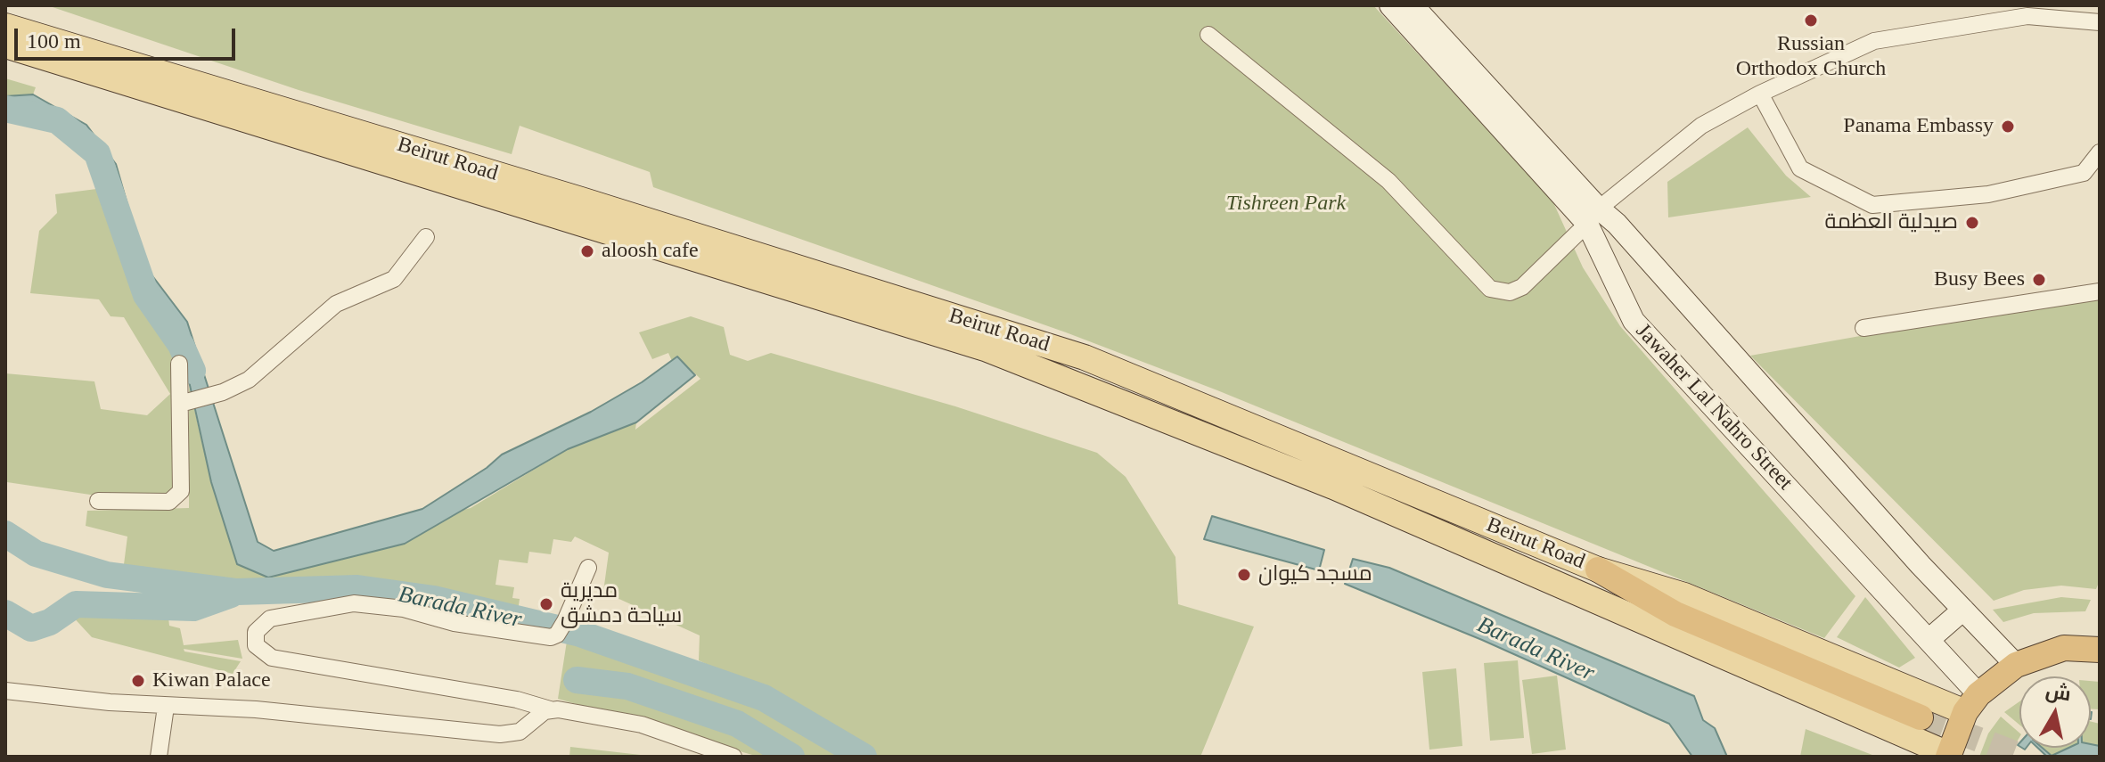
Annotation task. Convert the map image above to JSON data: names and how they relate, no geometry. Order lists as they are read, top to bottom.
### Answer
{
  "streets": {
    "main road": ["Beirut Road", "Jawaher Lal Nahro Street"]
  },
  "crossings": [
    ["Beirut Road", "Jawaher Lal Nahro Street"]
  ],
  "water": ["Barada River"],
  "parks": ["Tishreen Park"],
  "places": [
    "Russian Orthodox Church",
    "Panama Embassy",
    "صيدلية العظمة",
    "aloosh cafe",
    "Busy Bees",
    "مسجد كيوان",
    "مديرية سياحة دمشق",
    "Kiwan Palace"
  ],
  "scale_bar": "100 m",
  "north": "top"
}
